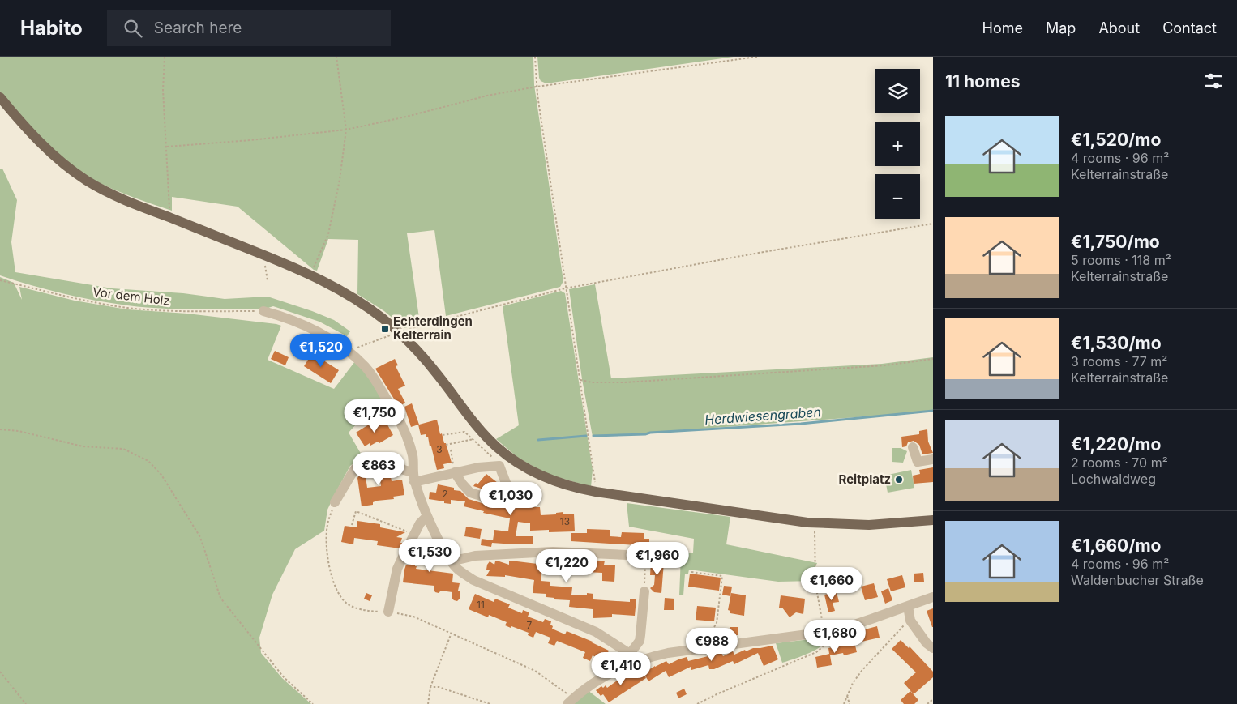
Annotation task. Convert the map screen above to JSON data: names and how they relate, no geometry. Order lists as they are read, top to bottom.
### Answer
{
  "streets": {
    "path": ["Vor dem Holz"]
  },
  "water": ["Herdwiesengraben"],
  "places": {
    "transit": ["Echterdingen Kelterrain"],
    "other": ["Reitplatz"]
  },
  "house_numbers": [
    "3",
    "2",
    "13",
    "11",
    "7"
  ],
  "page": {
    "header": "Habito",
    "search": "Search here",
    "nav": [
      "Home",
      "Map",
      "About",
      "Contact"
    ],
    "heading": "11 homes",
    "map_buttons": ["+", "−"],
    "list": [
      {
        "name": "€1,520/mo",
        "note": "4 rooms · 96 m² · Kelterrainstraße"
      },
      {
        "name": "€1,750/mo",
        "note": "5 rooms · 118 m² · Kelterrainstraße"
      },
      {
        "name": "€1,530/mo",
        "note": "3 rooms · 77 m² · Kelterrainstraße"
      },
      {
        "name": "€1,220/mo",
        "note": "2 rooms · 70 m² · Lochwaldweg"
      },
      {
        "name": "€1,660/mo",
        "note": "4 rooms · 96 m² · Waldenbucher Straße"
      }
    ],
    "price": [
      "€1,520",
      "€1,750",
      "€863",
      "€1,030",
      "€1,530",
      "€1,960",
      "€1,220",
      "€1,660",
      "€1,680",
      "€988",
      "€1,410"
    ]
  }
}
